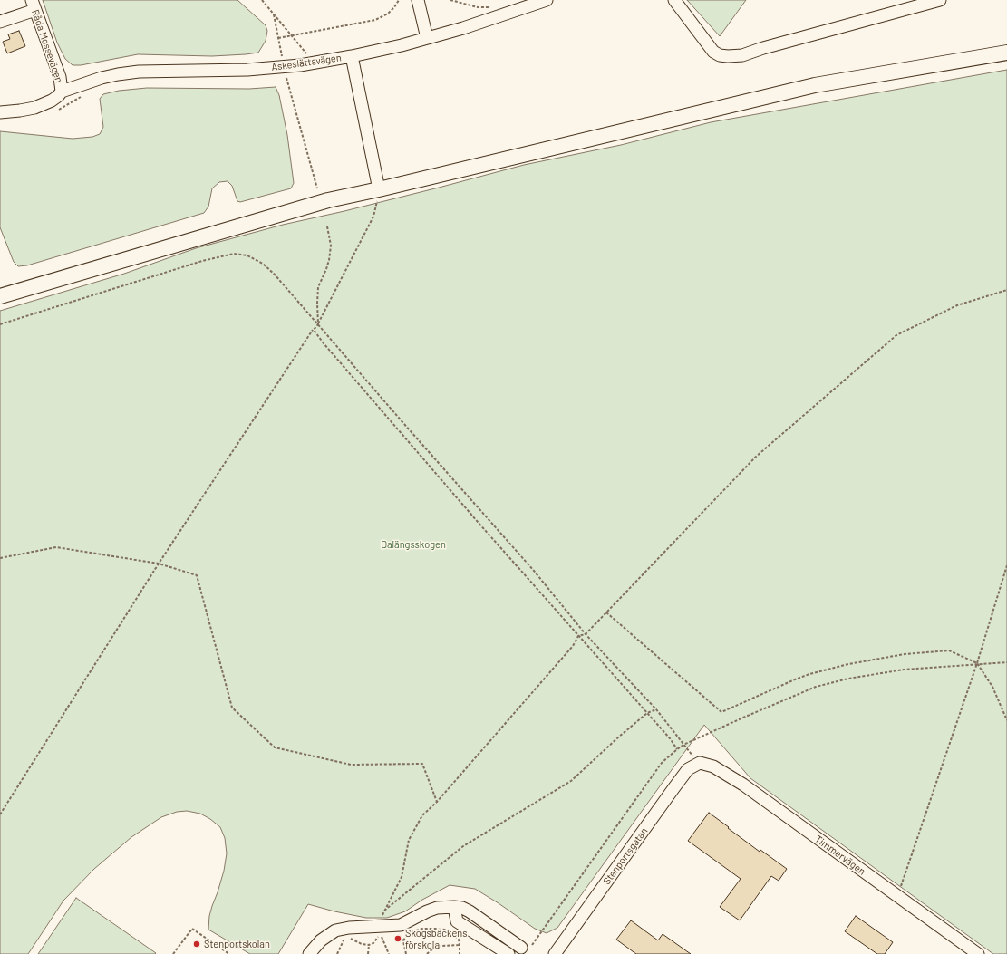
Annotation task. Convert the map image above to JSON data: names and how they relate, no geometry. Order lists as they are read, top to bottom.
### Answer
{
  "streets": {
    "street": [
      "Råda Mossevägen",
      "Askeslättsvägen",
      "Timmervägen",
      "Stenportsgatan"
    ]
  },
  "crossings": [
    ["Råda Mossevägen", "Askeslättsvägen"],
    ["Timmervägen", "Stenportsgatan"]
  ],
  "parks": ["Dalängsskogen"],
  "places": ["Skogsbäckens förskola", "Stenportskolan"]
}
